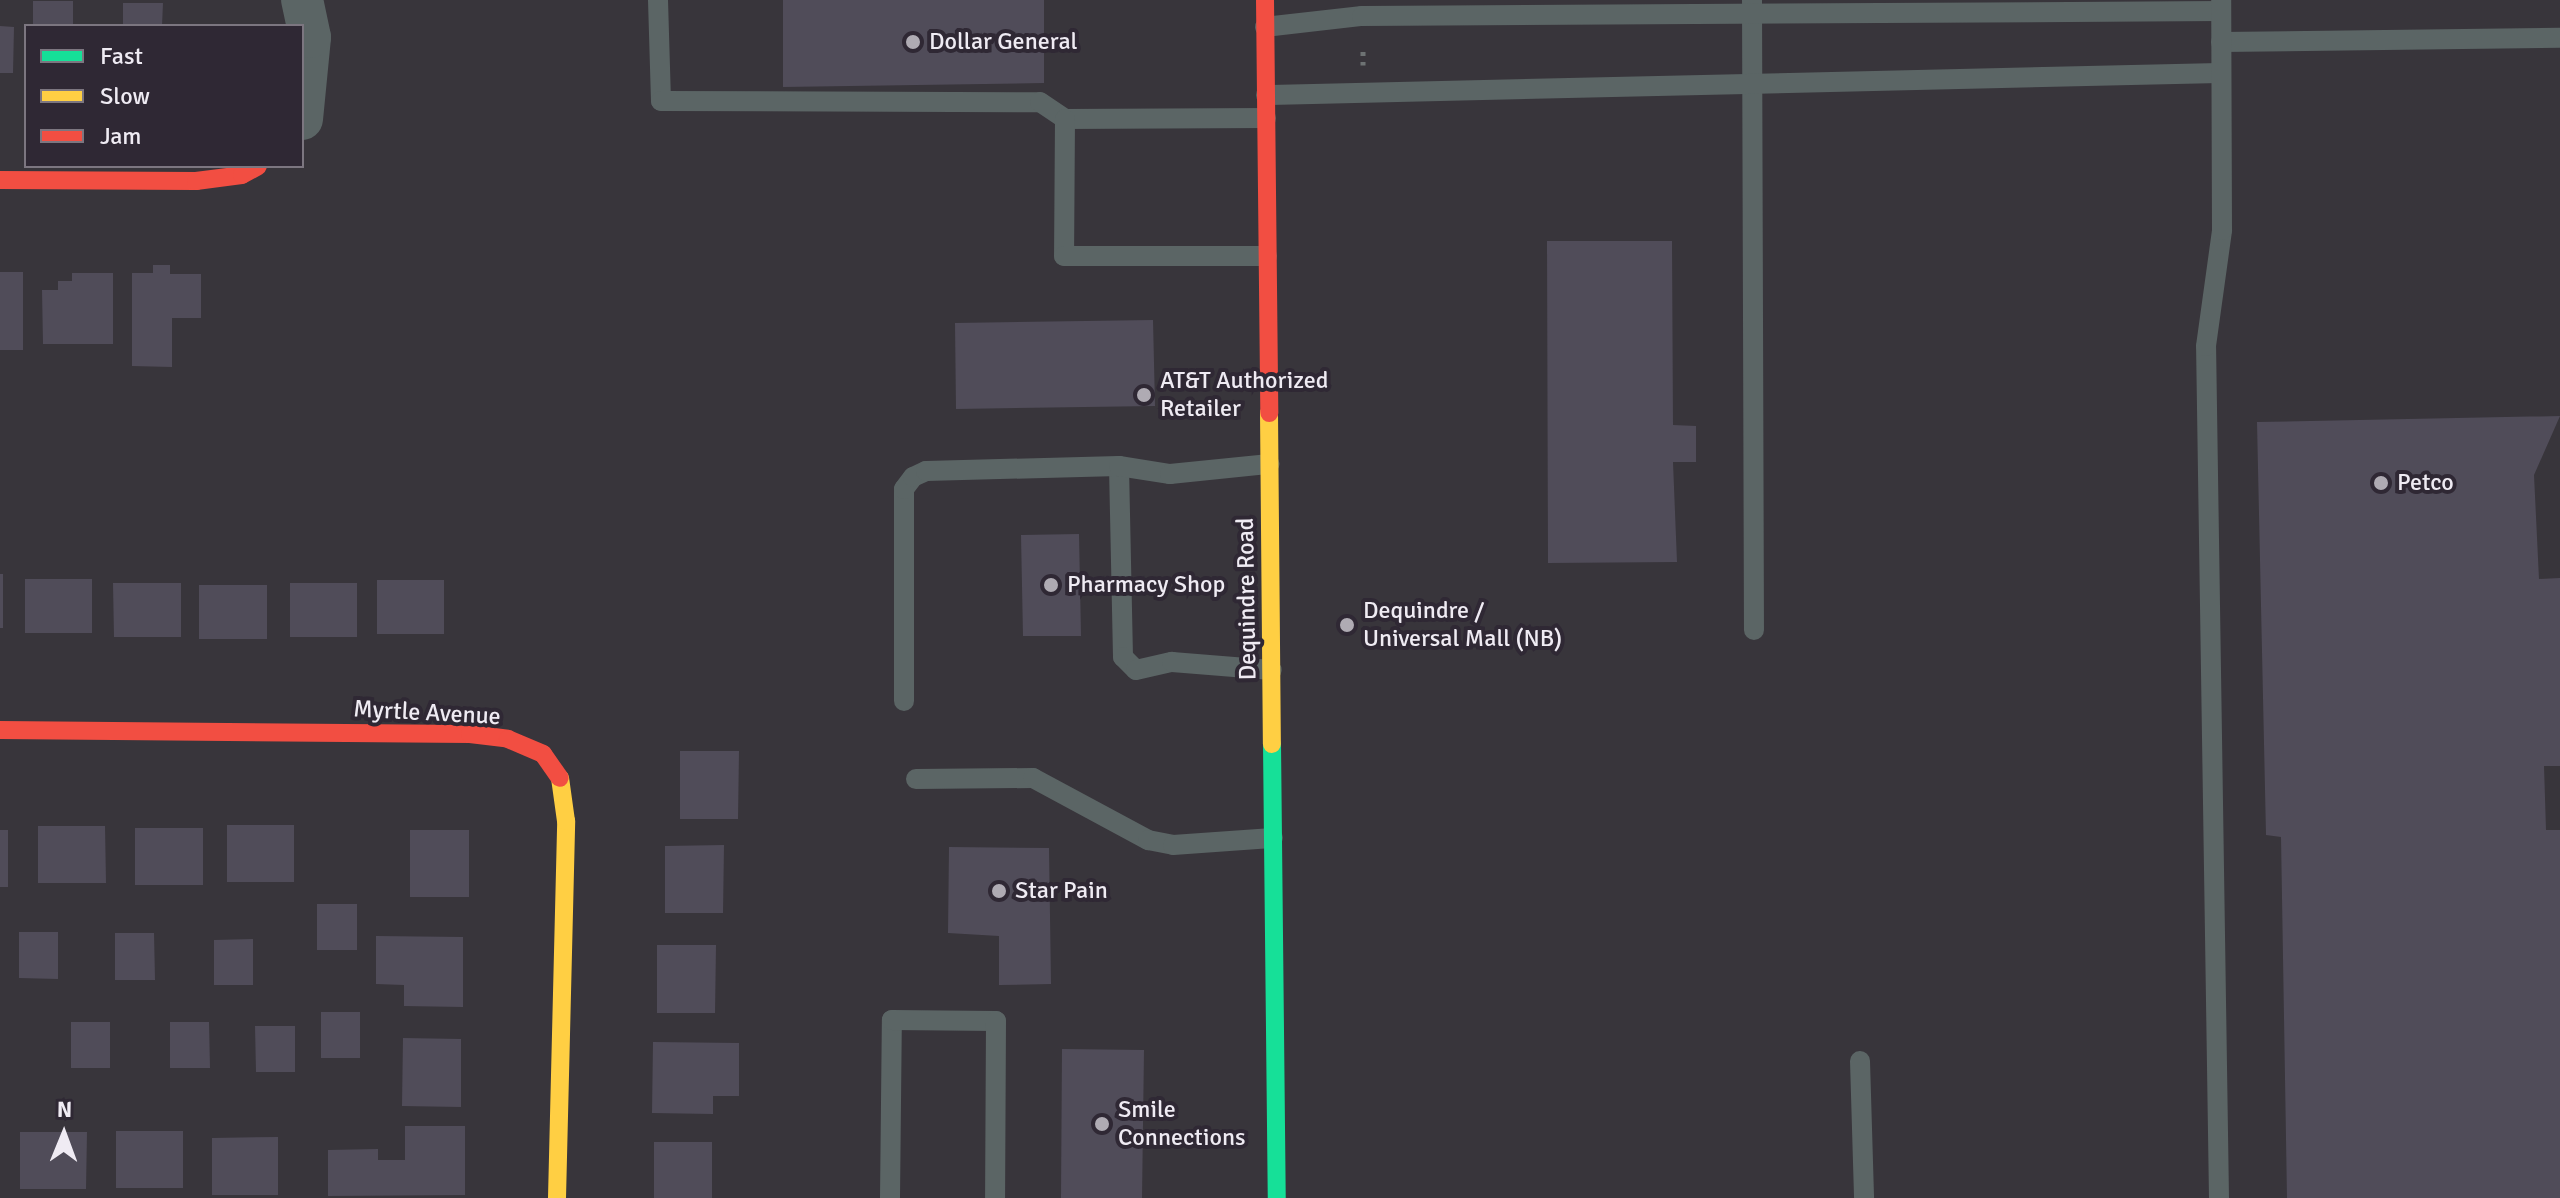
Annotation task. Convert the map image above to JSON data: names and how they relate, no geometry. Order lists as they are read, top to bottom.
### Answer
{
  "streets": {
    "street": ["Dequindre Road", "Myrtle Avenue"]
  },
  "places": [
    "Dollar General",
    "AT&T Authorized Retailer",
    "Petco",
    "Pharmacy Shop",
    "Dequindre / Universal Mall (NB)",
    "Star Pain",
    "Smile Connections"
  ],
  "legend": ["Fast", "Slow", "Jam"],
  "north": "top"
}
